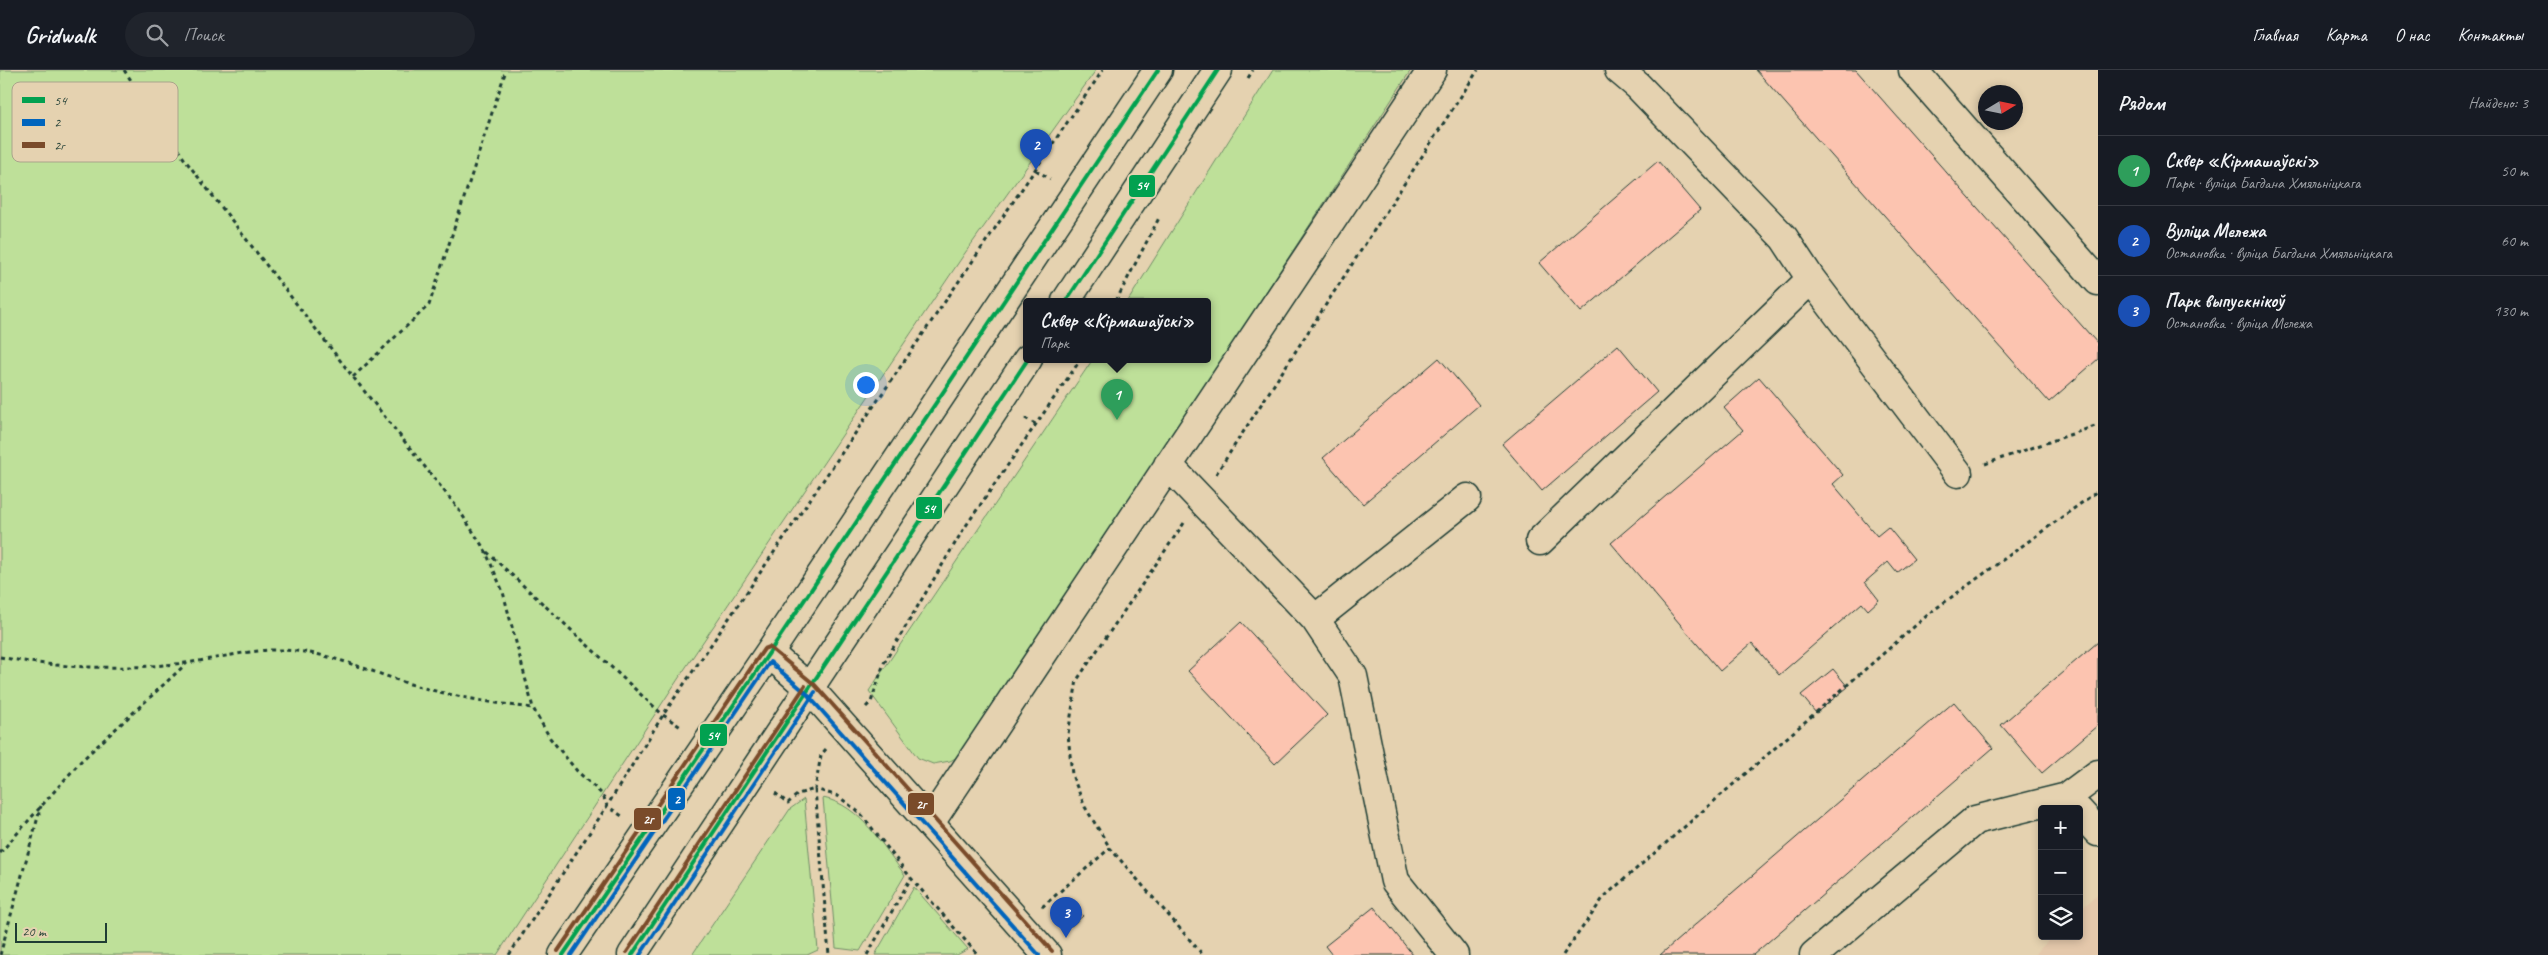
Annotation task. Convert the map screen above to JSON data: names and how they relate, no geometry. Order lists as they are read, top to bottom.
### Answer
{
  "lines": ["transit line 54", "transit line 2г", "transit line 2"],
  "legend": ["54", "2", "2г"],
  "scale_bar": "20 m",
  "north": "right",
  "page": {
    "header": "Gridwalk",
    "search": "Поиск",
    "nav": [
      "Главная",
      "Карта",
      "О нас",
      "Контакты"
    ],
    "heading": ["Рядом", "Найдено: 3"],
    "pins": ["2", "1", "3"],
    "list": [
      {
        "mark": "1",
        "name": "Сквер «Кірмашаўскі»",
        "note": "Парк · вуліца Багдана Хмяльніцкага",
        "value": "50 m"
      },
      {
        "mark": "2",
        "name": "Вуліца Мележа",
        "note": "Остановка · вуліца Багдана Хмяльніцкага",
        "value": "60 m"
      },
      {
        "mark": "3",
        "name": "Парк выпускнікоў",
        "note": "Остановка · вуліца Мележа",
        "value": "130 m"
      }
    ],
    "popup": ["Сквер «Кірмашаўскі»", "Парк"],
    "map_buttons": ["+", "−"],
    "scale": "20 m"
  }
}
